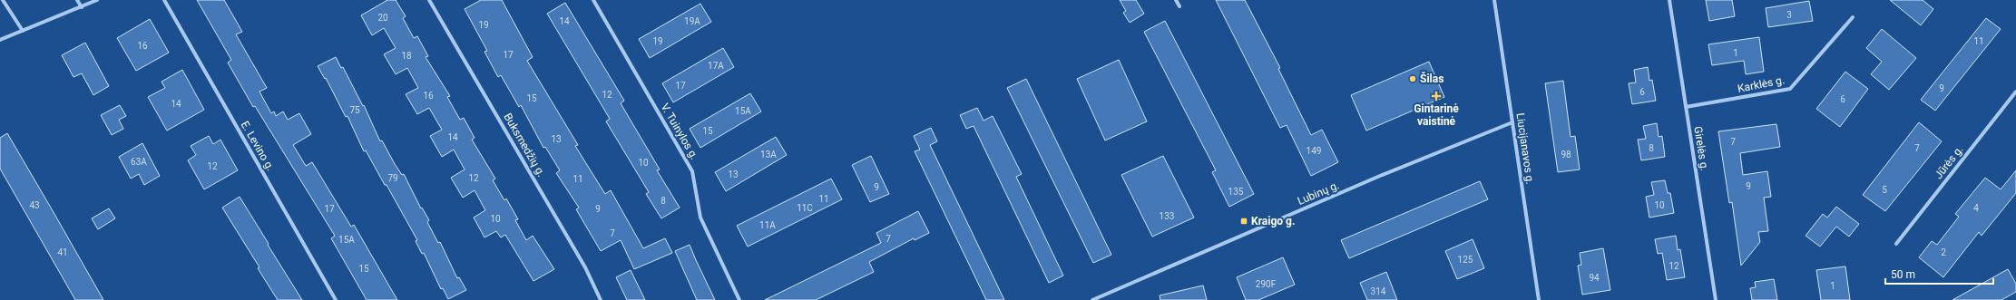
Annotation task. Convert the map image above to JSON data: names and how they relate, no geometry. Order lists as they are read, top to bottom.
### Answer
{
  "streets": {
    "street": [
      "Karklės g.",
      "V. Tuinylos g.",
      "Buksmedžių g.",
      "E. Levino g.",
      "Liucijanavos g.",
      "Girelės g.",
      "Jūrės g.",
      "Lubinų g."
    ]
  },
  "crossings": [
    ["Karklės g.", "Girelės g."],
    ["Liucijanavos g.", "Lubinų g."]
  ],
  "places": {
    "other": ["Šilas"],
    "health": ["Gintarinė vaistinė"],
    "transit": ["Kraigo g."]
  },
  "house_numbers": [
    "3",
    "20",
    "14",
    "19A",
    "19",
    "19",
    "11",
    "16",
    "1",
    "17",
    "18",
    "17A",
    "17",
    "9",
    "6",
    "12",
    "16",
    "15",
    "6",
    "14",
    "75",
    "15A",
    "15",
    "14",
    "13",
    "7",
    "8",
    "7",
    "149",
    "13A",
    "98",
    "63A",
    "10",
    "12",
    "13",
    "79",
    "12",
    "11",
    "9",
    "9",
    "5",
    "135",
    "11",
    "8",
    "43",
    "10",
    "11C",
    "4",
    "17",
    "9",
    "133",
    "10",
    "11A",
    "7",
    "7",
    "15A",
    "41",
    "2",
    "125",
    "12",
    "15",
    "94",
    "290F",
    "1",
    "314"
  ],
  "scale_bar": "50 m"
}
